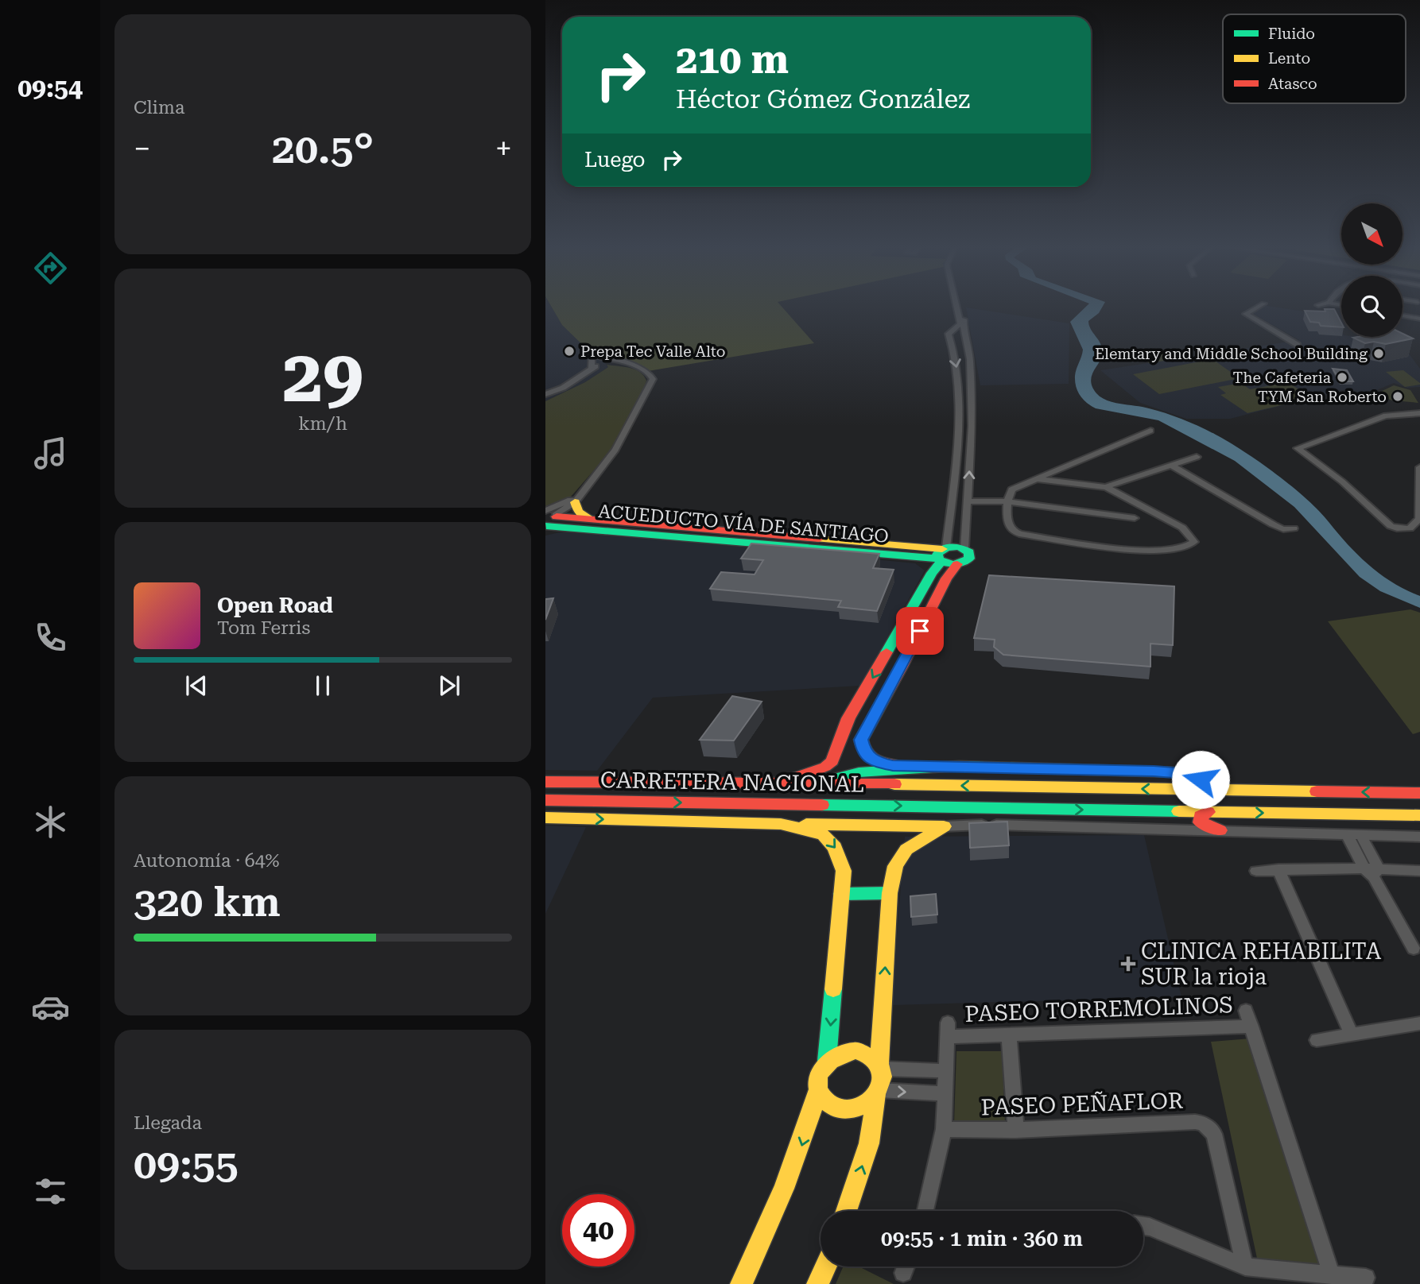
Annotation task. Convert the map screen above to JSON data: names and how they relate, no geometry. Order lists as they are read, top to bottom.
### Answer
{
  "streets": {
    "main road": ["ACUEDUCTO VÍA DE SANTIAGO", "CARRETERA NACIONAL"],
    "street": ["PASEO TORREMOLINOS", "PASEO PEÑAFLOR"]
  },
  "places": {
    "other": [
      "Prepa Tec Valle Alto",
      "Elemtary and Middle School Building",
      "The Cafeteria",
      "TYM San Roberto"
    ],
    "health": ["CLINICA REHABILITA SUR la rioja"]
  },
  "legend": ["Fluido", "Lento", "Atasco"],
  "north": "bottom right",
  "page": {
    "tabs": "09:54",
    "tile": [
      "Clima",
      ["29", "km/h"],
      ["Autonomía · 64%", "320 km"],
      ["Llegada", "09:55"]
    ],
    "turn": ["210 m", "Héctor Gómez González"],
    "heat": ["−", "20.5°", "+"],
    "then": "Luego",
    "song": ["Open Road", "Tom Ferris"],
    "limit": "40",
    "trip": "09:55 · 1 min · 360 m"
  }
}
